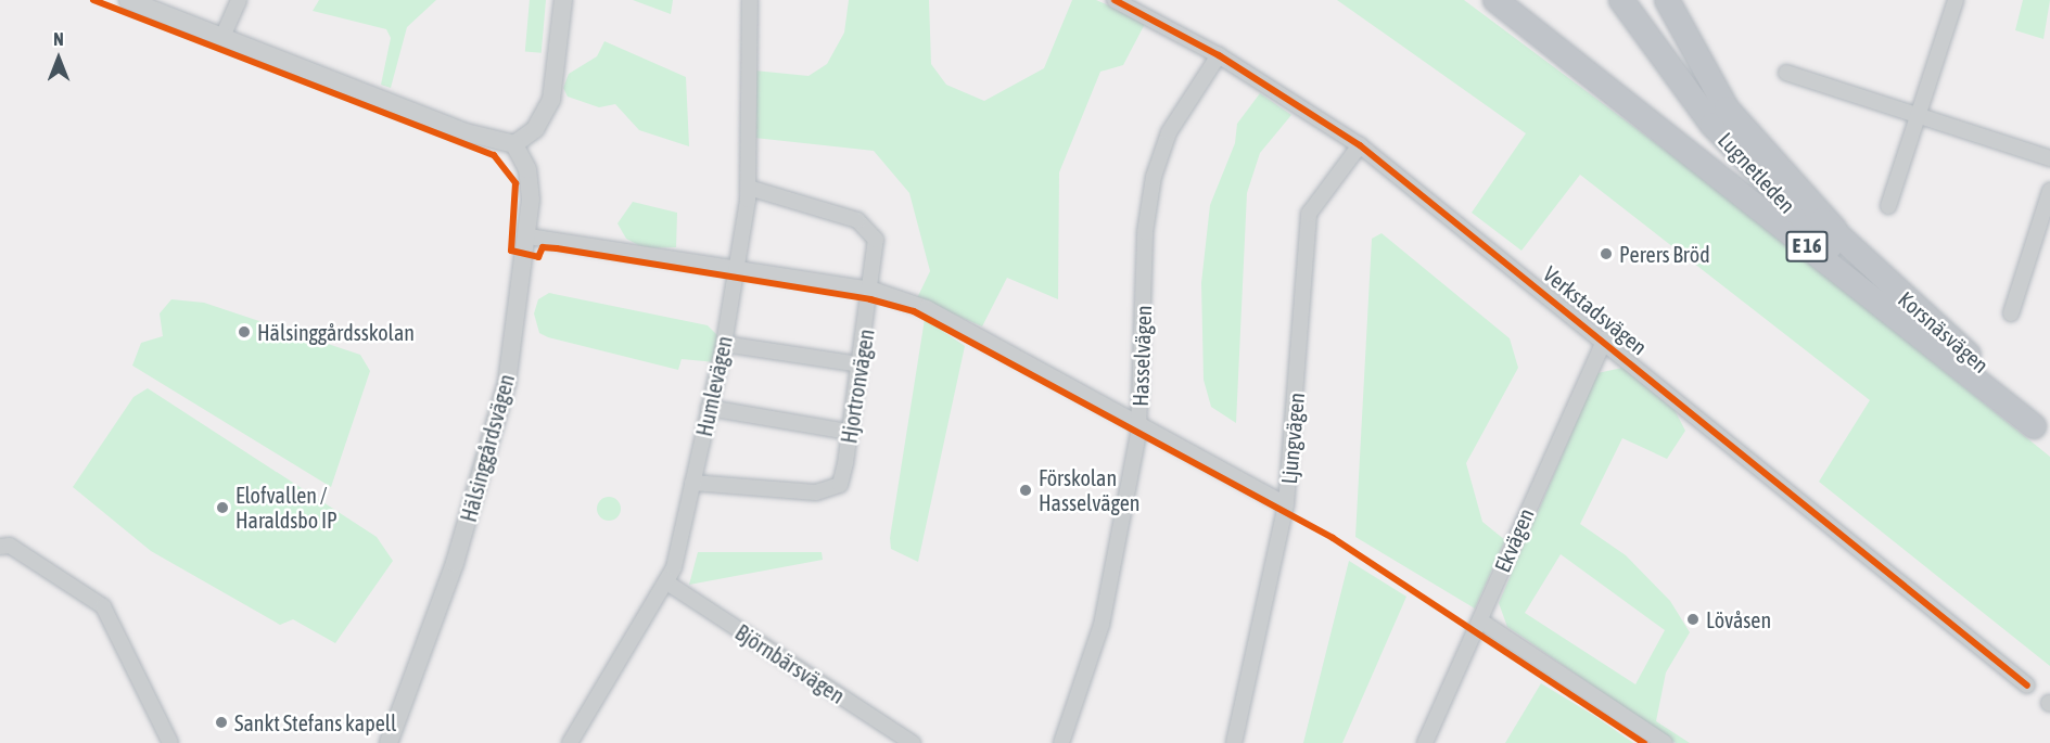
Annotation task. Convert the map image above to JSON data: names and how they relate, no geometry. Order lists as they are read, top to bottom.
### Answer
{
  "streets": {
    "highway": ["Lugnetleden", "E 16", "Korsnäsvägen"],
    "street": [
      "Verkstadsvägen",
      "Hasselvägen",
      "Humlevägen",
      "Hjortronvägen",
      "Ljungvägen",
      "Hälsinggårdsvägen",
      "Ekvägen",
      "Björnbärsvägen"
    ]
  },
  "crossings": [
    ["Lugnetleden", "E 16"],
    ["Lugnetleden", "Korsnäsvägen"],
    ["E 16", "Korsnäsvägen"],
    ["Verkstadsvägen", "Hasselvägen"],
    ["Verkstadsvägen", "Ljungvägen"],
    ["Verkstadsvägen", "Ekvägen"],
    ["Humlevägen", "Hjortronvägen"],
    ["Humlevägen", "Björnbärsvägen"]
  ],
  "places": [
    "Perers Bröd",
    "Hälsinggårdsskolan",
    "Förskolan Hasselvägen",
    "Elofvallen / Haraldsbo IP",
    "Lövåsen",
    "Sankt Stefans kapell"
  ],
  "north": "top"
}
